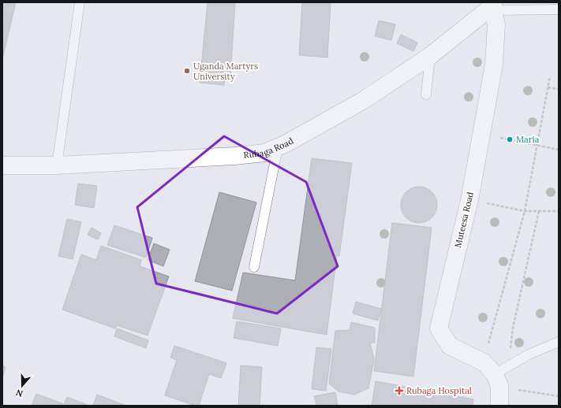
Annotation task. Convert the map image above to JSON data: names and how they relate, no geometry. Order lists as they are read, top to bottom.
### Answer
{
  "streets": {
    "main road": ["Rubaga Road", "Muteesa Road"]
  },
  "crossings": [
    ["Rubaga Road", "Muteesa Road"]
  ],
  "places": {
    "other": ["Uganda Martyrs University", "Maria"],
    "health": ["Rubaga Hospital"]
  },
  "north": "bottom"
}
